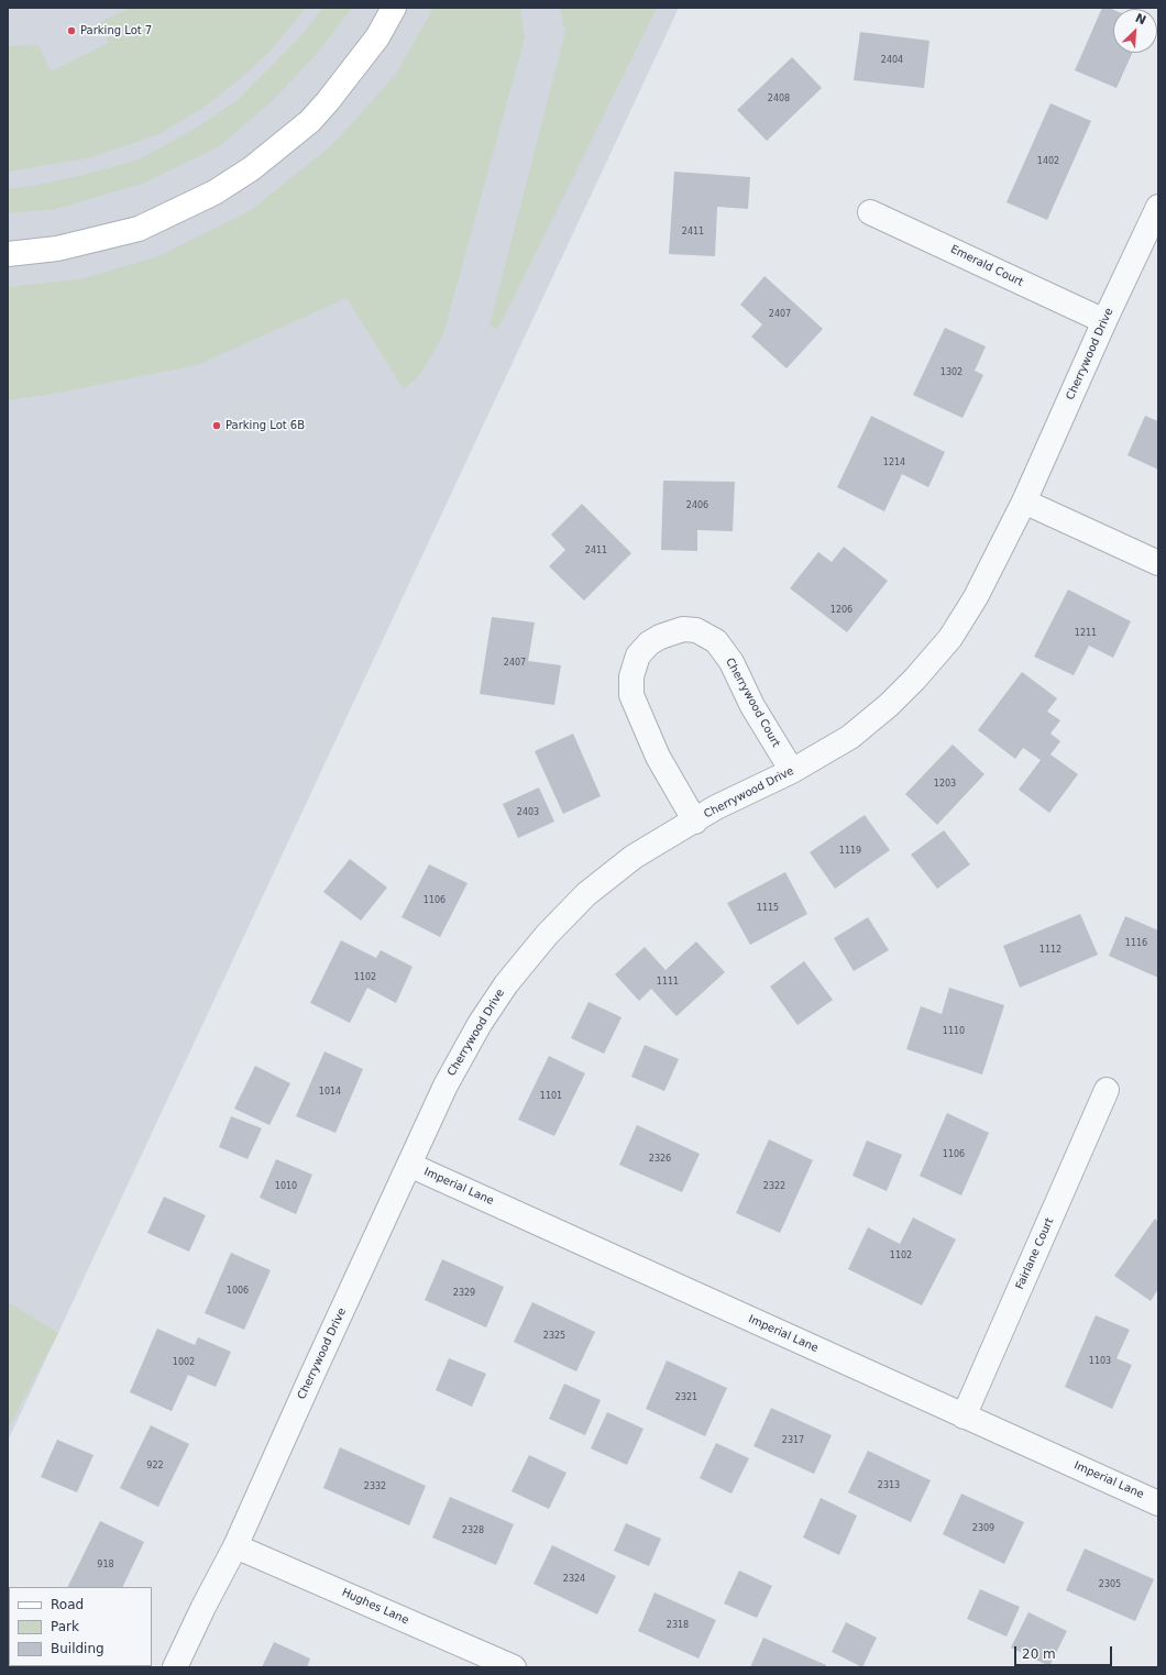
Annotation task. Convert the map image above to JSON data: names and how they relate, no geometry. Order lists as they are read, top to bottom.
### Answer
{
  "streets": {
    "street": [
      "Emerald Court",
      "Cherrywood Drive",
      "Cherrywood Court",
      "Imperial Lane",
      "Fairlane Court",
      "Hughes Lane"
    ]
  },
  "crossings": [
    ["Emerald Court", "Cherrywood Drive"],
    ["Cherrywood Drive", "Cherrywood Court"],
    ["Cherrywood Drive", "Imperial Lane"],
    ["Cherrywood Drive", "Hughes Lane"],
    ["Imperial Lane", "Fairlane Court"]
  ],
  "places": ["Parking Lot 7", "Parking Lot 6B"],
  "house_numbers": [
    "2404",
    "2408",
    "1402",
    "2411",
    "2407",
    "1302",
    "1214",
    "2406",
    "2411",
    "1206",
    "1211",
    "2407",
    "1203",
    "2403",
    "1119",
    "1106",
    "1115",
    "1116",
    "1112",
    "1102",
    "1111",
    "1110",
    "1014",
    "1101",
    "1106",
    "2326",
    "1010",
    "2322",
    "1102",
    "1006",
    "2329",
    "2325",
    "1103",
    "1002",
    "2321",
    "2317",
    "922",
    "2313",
    "2332",
    "2309",
    "2328",
    "918",
    "2324",
    "2305",
    "2318"
  ],
  "legend": ["Road", "Park", "Building"],
  "scale_bar": "20 m",
  "north": "top right"
}
